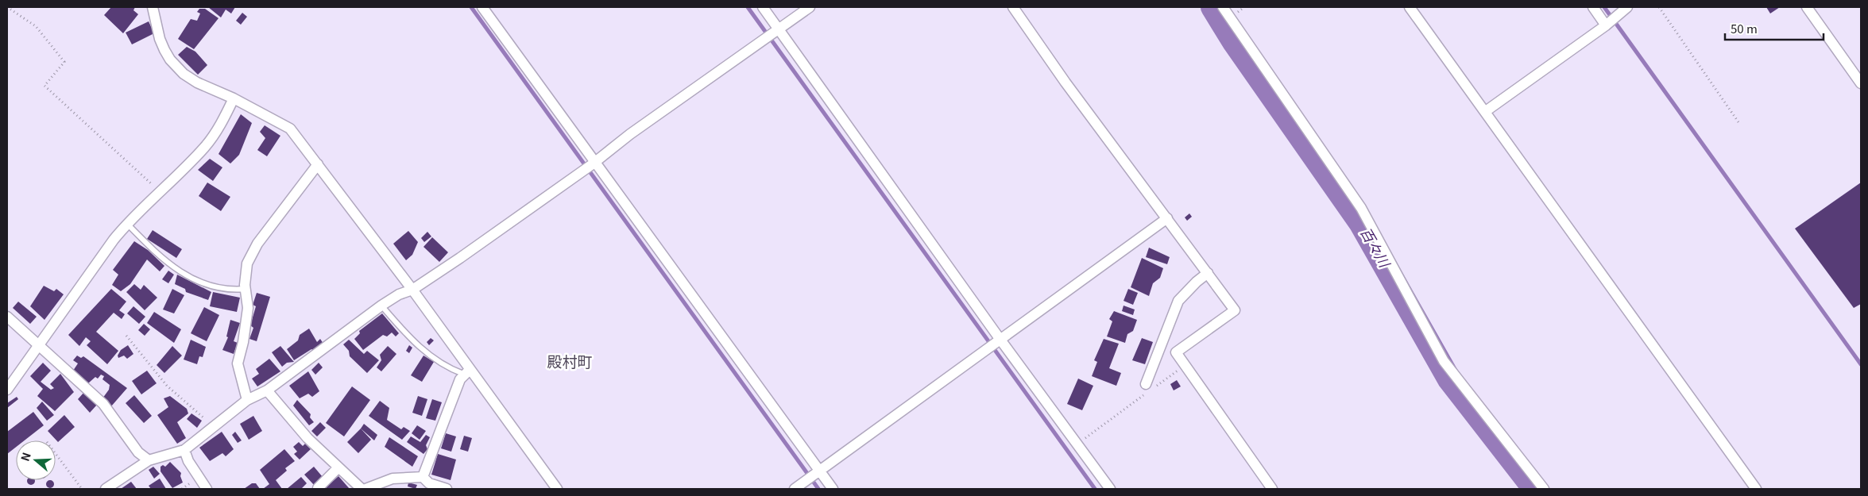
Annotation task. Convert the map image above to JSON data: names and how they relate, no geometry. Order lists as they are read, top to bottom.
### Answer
{
  "districts": ["殿村町"],
  "water": ["百々川"],
  "scale_bar": "50 m",
  "north": "left"
}
